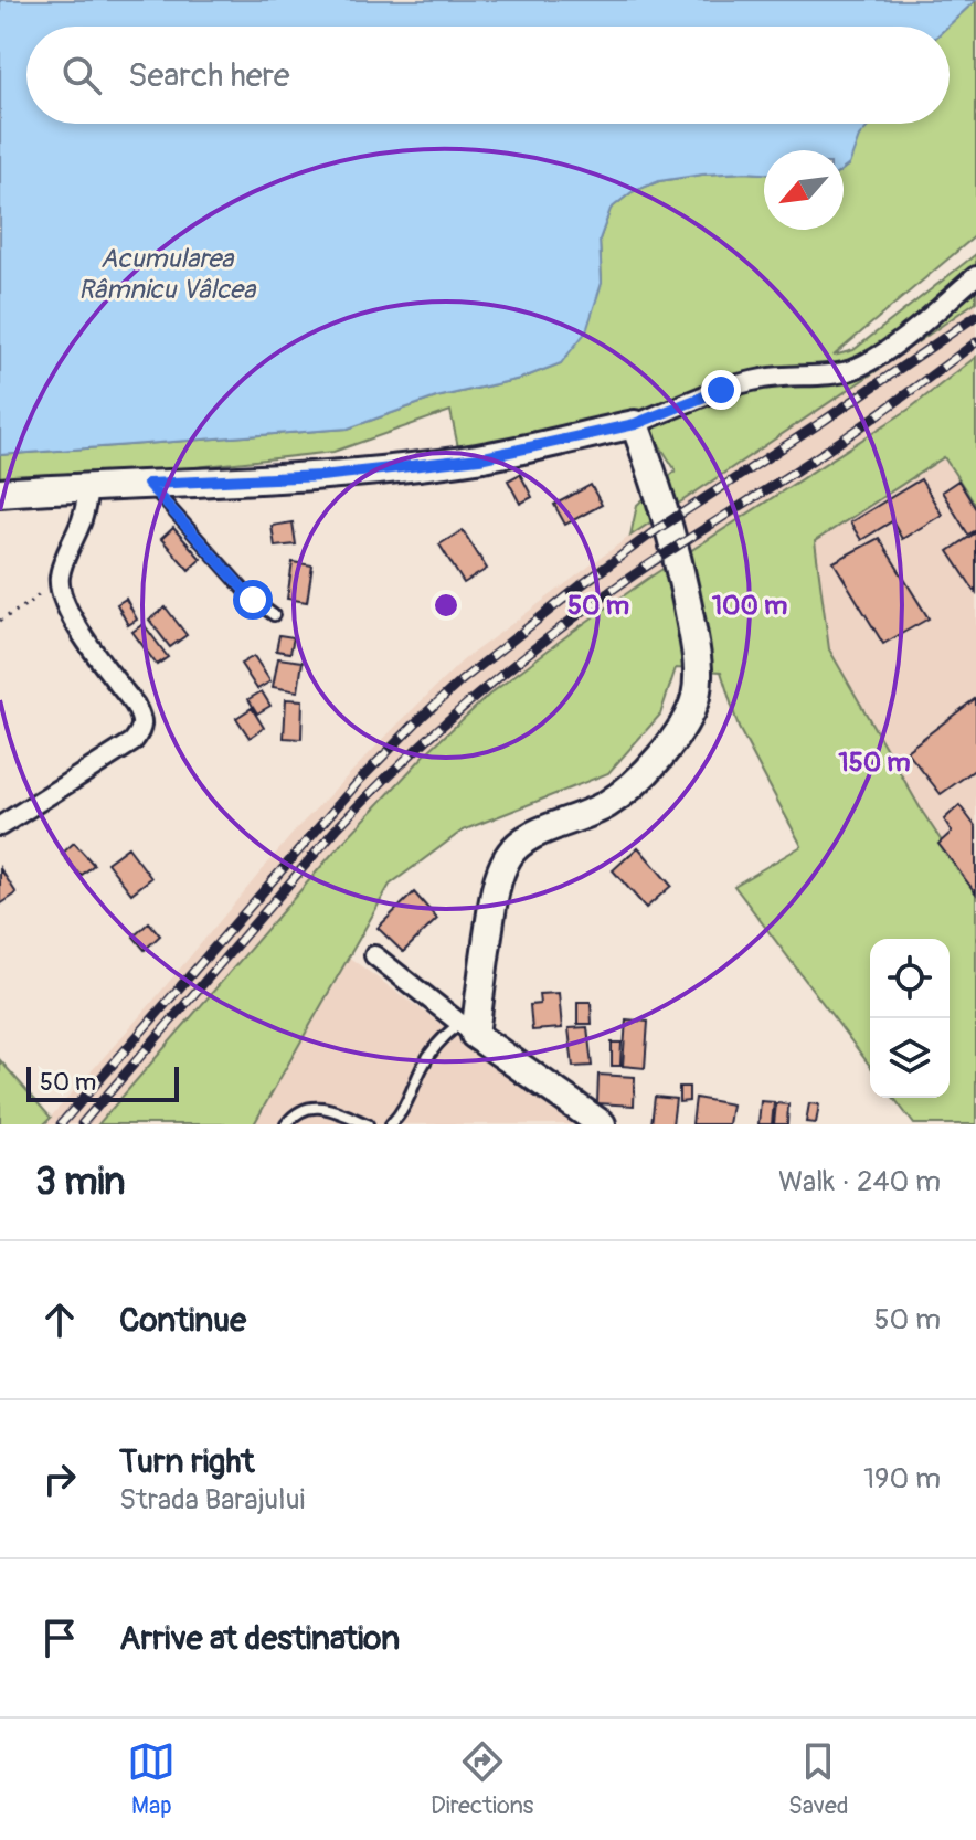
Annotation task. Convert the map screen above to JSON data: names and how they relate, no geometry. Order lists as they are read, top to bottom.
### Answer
{
  "water": ["Acumularea Râmnicu Vâlcea"],
  "scale_bar": "50 m",
  "north": "bottom left",
  "page": {
    "search": "Search here",
    "scale": "50 m",
    "heading": ["3 min", "Walk · 240 m"],
    "list": [
      ["Continue", "50 m"],
      ["Turn right", "Strada Barajului", "190 m"],
      "Arrive at destination"
    ],
    "nav": ["Map", "Directions", "Saved"]
  },
  "rings": ["50 m", "100 m", "150 m"]
}
